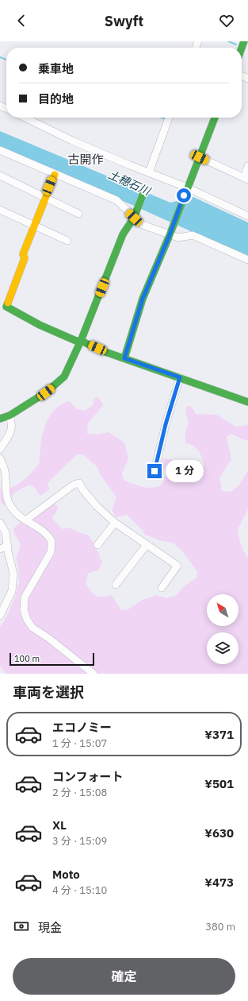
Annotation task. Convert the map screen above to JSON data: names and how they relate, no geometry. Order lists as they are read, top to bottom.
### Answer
{
  "districts": ["古開作"],
  "water": ["土穂石川"],
  "scale_bar": "100 m",
  "north": "top left",
  "page": {
    "header": "Swyft",
    "banner": ["乗車地", "目的地"],
    "bubble": "1 分",
    "scale": "100 m",
    "heading": "車両を選択",
    "list": [
      {
        "name": "エコノミー",
        "note": "1 分 · 15:07",
        "value": "¥371"
      },
      {
        "name": "コンフォート",
        "note": "2 分 · 15:08",
        "value": "¥501"
      },
      {
        "name": "XL",
        "note": "3 分 · 15:09",
        "value": "¥630"
      },
      {
        "name": "Moto",
        "note": "4 分 · 15:10",
        "value": "¥473"
      }
    ],
    "pay": ["現金", "380 m"],
    "buttons": "確定"
  }
}
